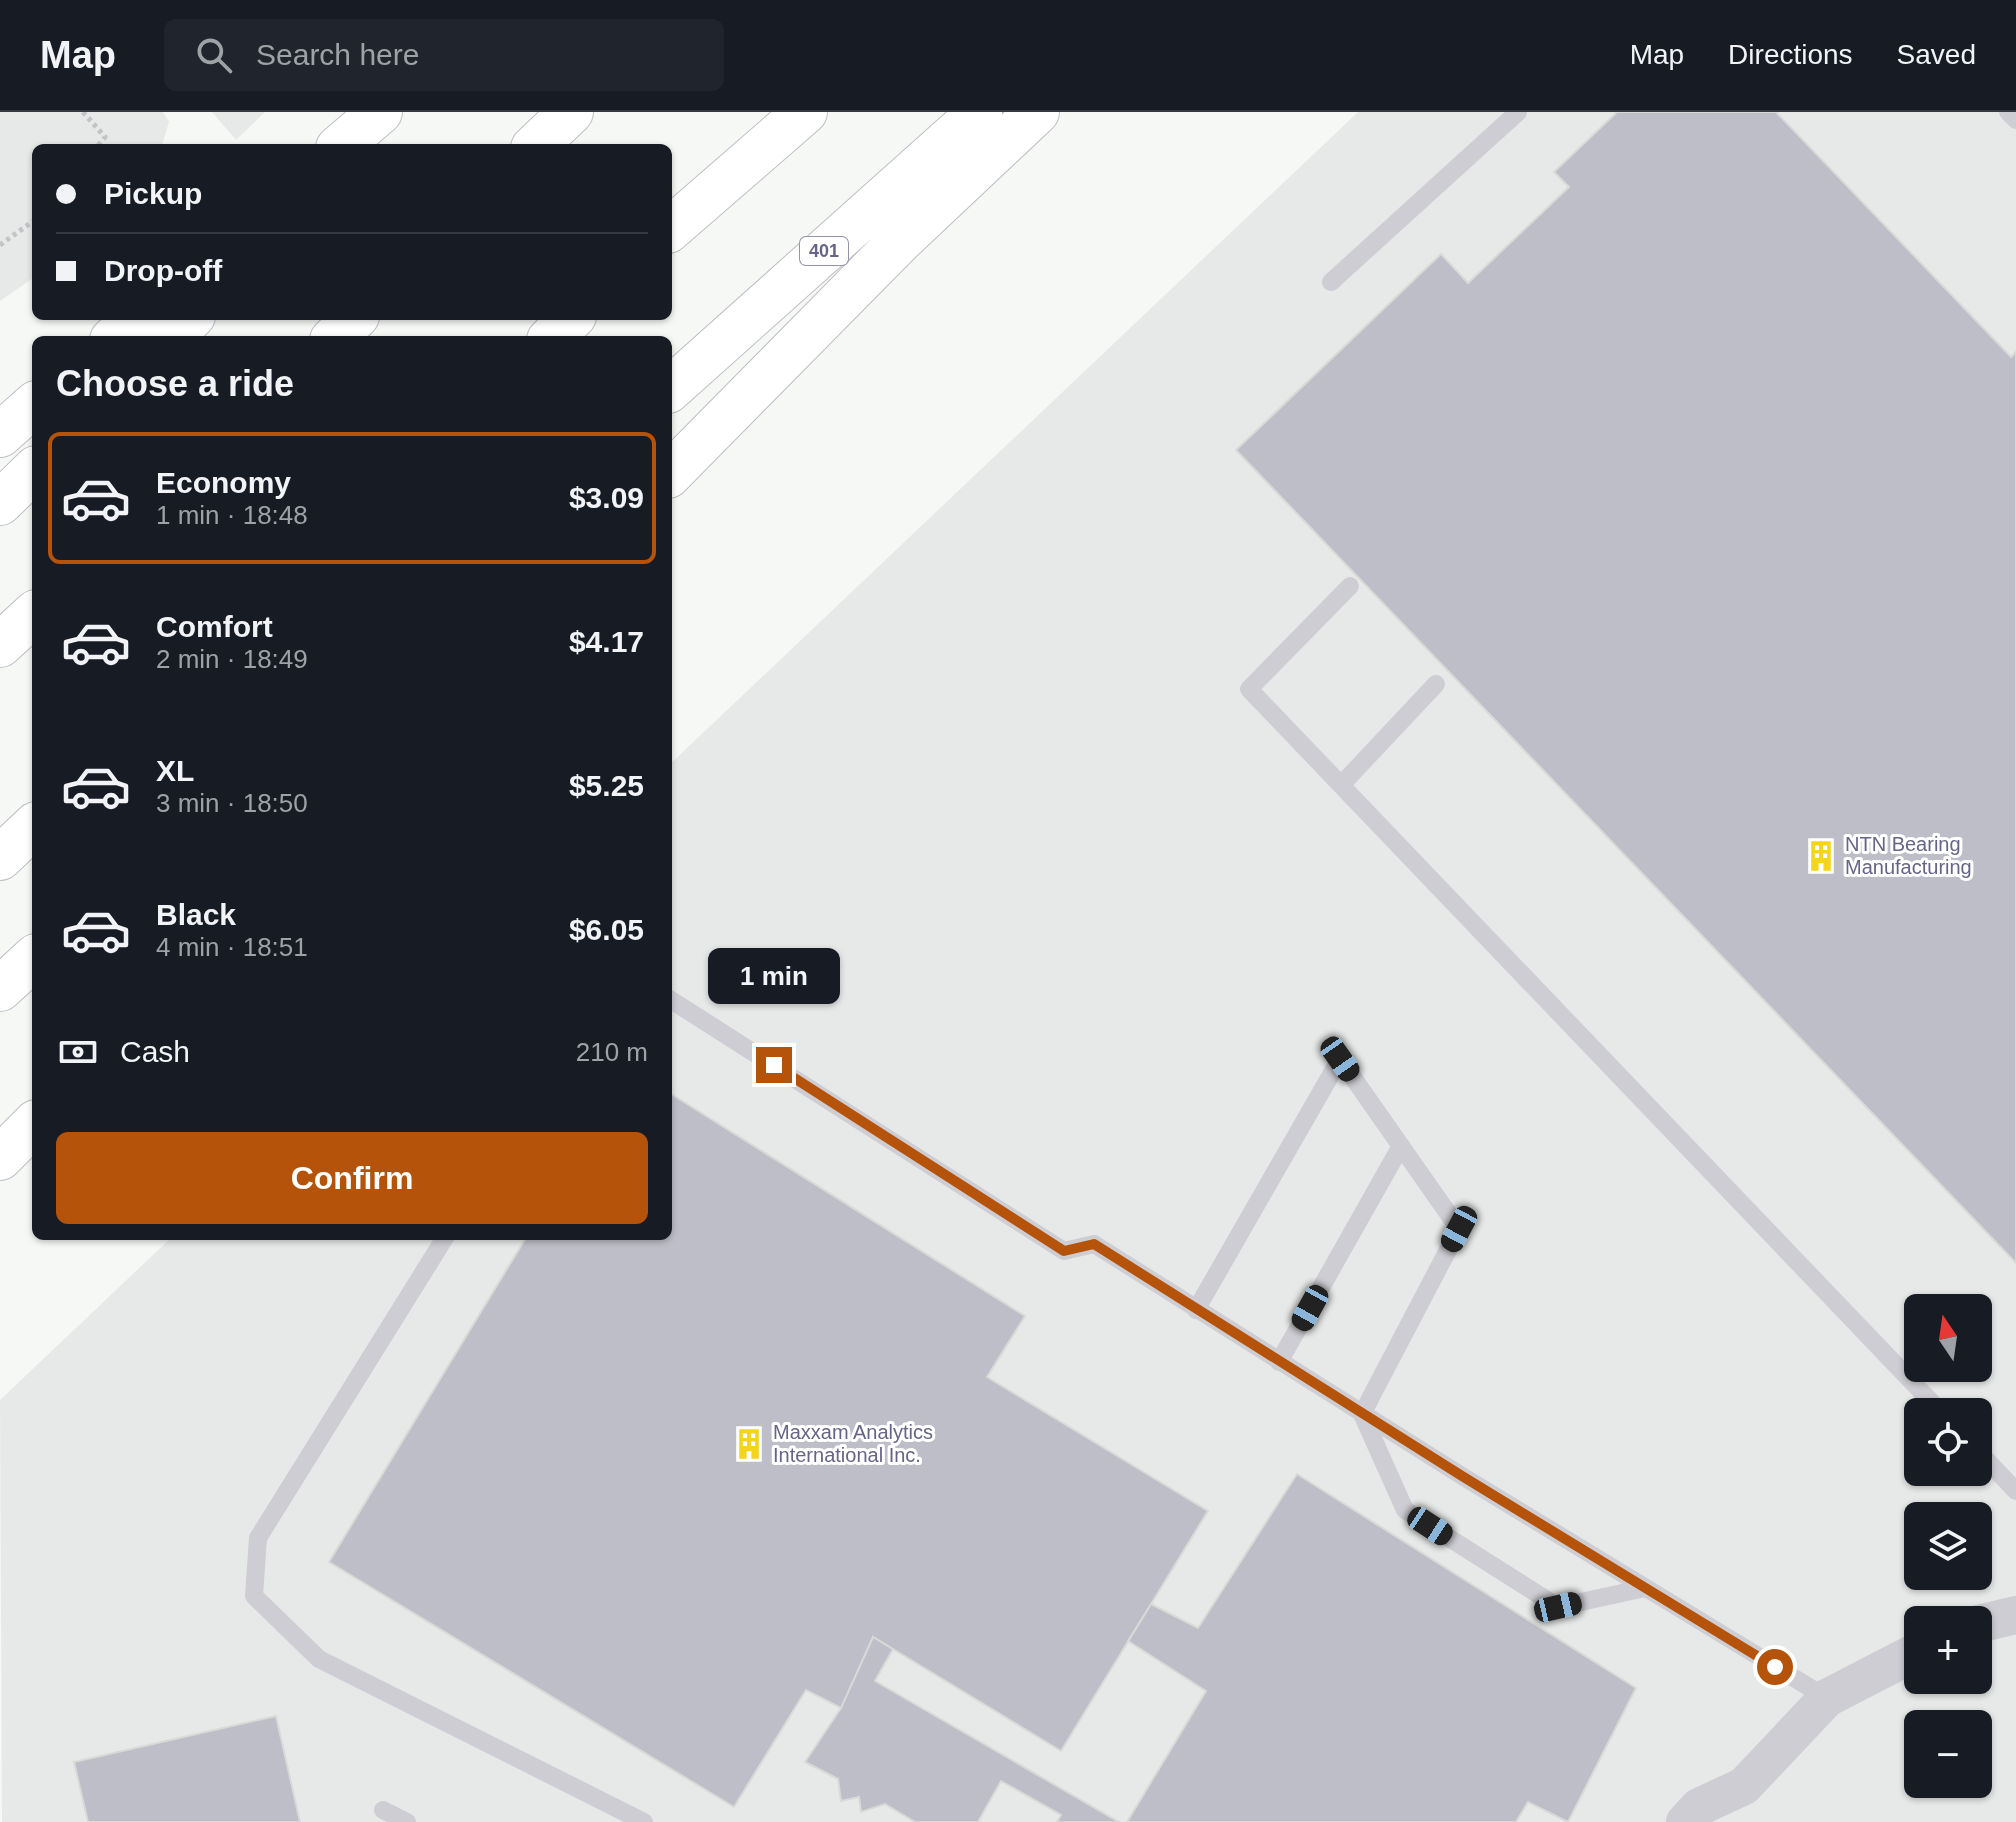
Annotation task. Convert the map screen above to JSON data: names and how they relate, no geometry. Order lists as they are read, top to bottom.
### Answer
{
  "streets": {
    "highway": ["401"]
  },
  "places": {
    "building": ["NTN Bearing Manufacturing", "Maxxam Analytics International Inc."]
  },
  "north": "top",
  "page": {
    "header": "Map",
    "search": "Search here",
    "nav": ["Map", "Directions", "Saved"],
    "banner": ["Pickup", "Drop-off"],
    "heading": "Choose a ride",
    "list": [
      {
        "name": "Economy",
        "note": "1 min · 18:48",
        "value": "$3.09"
      },
      {
        "name": "Comfort",
        "note": "2 min · 18:49",
        "value": "$4.17"
      },
      {
        "name": "XL",
        "note": "3 min · 18:50",
        "value": "$5.25"
      },
      {
        "name": "Black",
        "note": "4 min · 18:51",
        "value": "$6.05"
      }
    ],
    "bubble": "1 min",
    "pay": ["Cash", "210 m"],
    "buttons": "Confirm",
    "map_buttons": ["+", "−"]
  }
}
